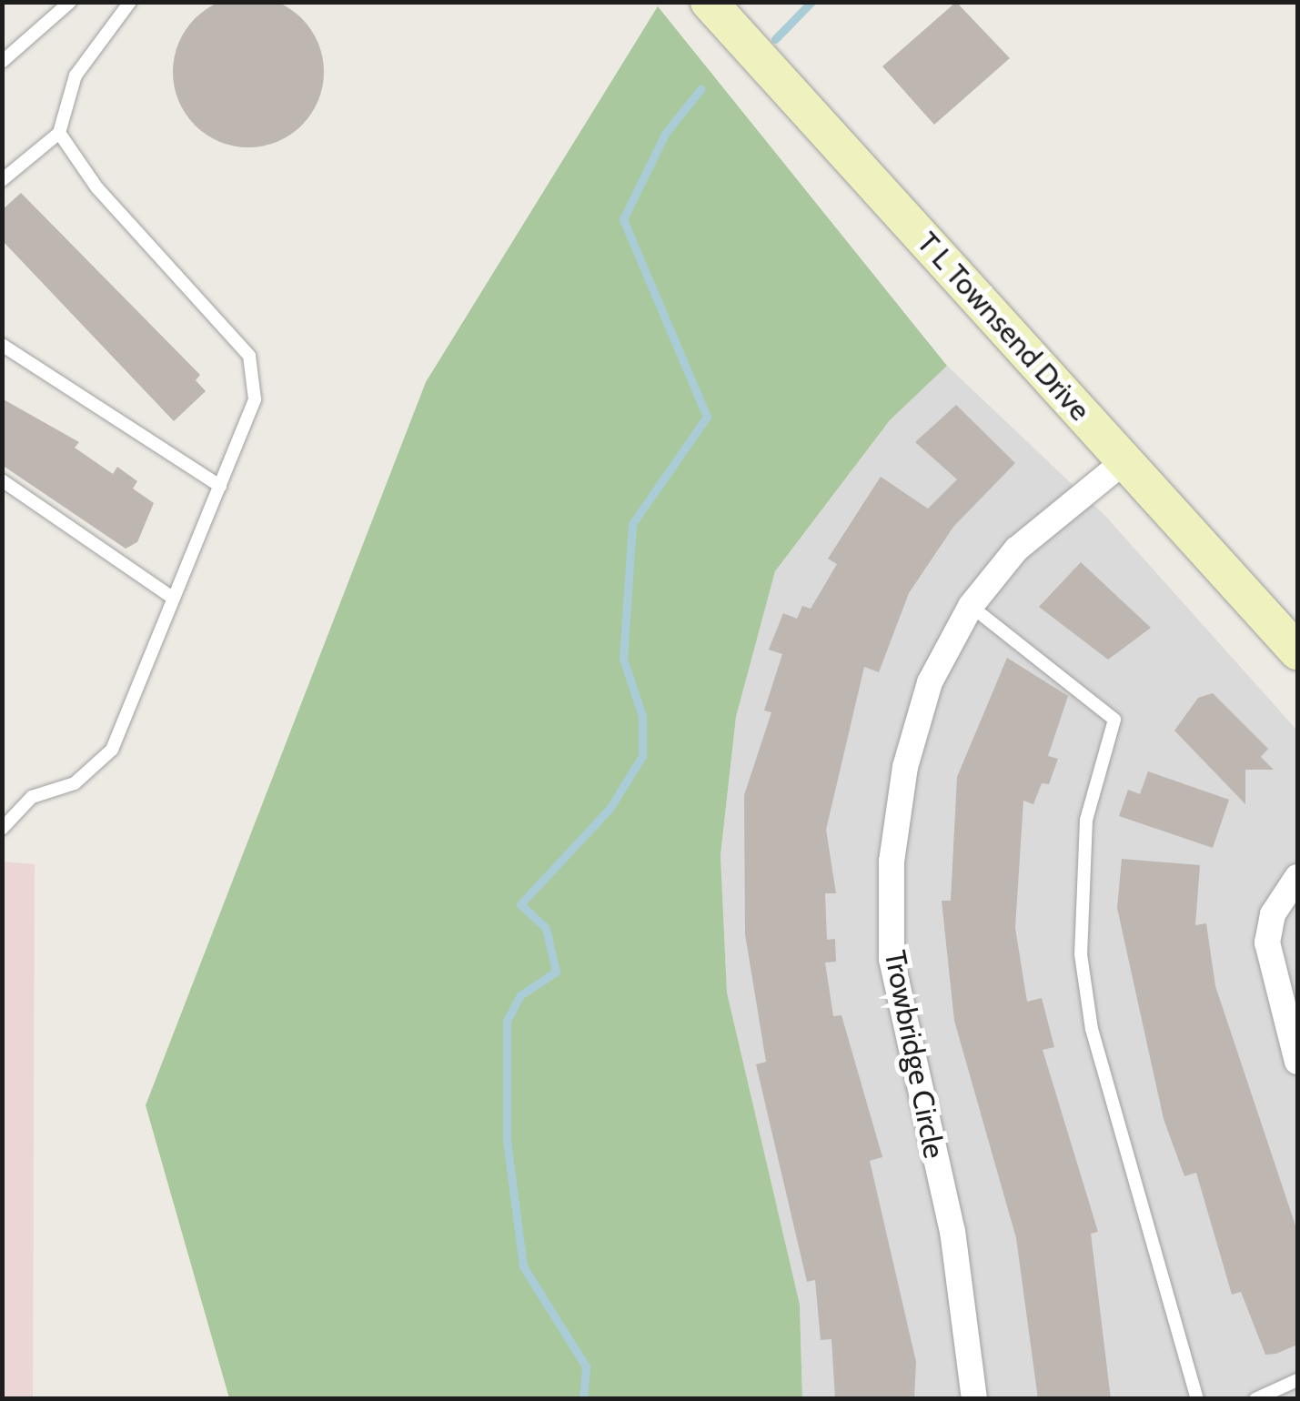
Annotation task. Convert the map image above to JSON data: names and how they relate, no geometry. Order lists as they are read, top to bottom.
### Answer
{
  "streets": {
    "street": ["T L Townsend Drive", "Trowbridge Circle"]
  },
  "crossings": [
    ["T L Townsend Drive", "Trowbridge Circle"]
  ]
}
